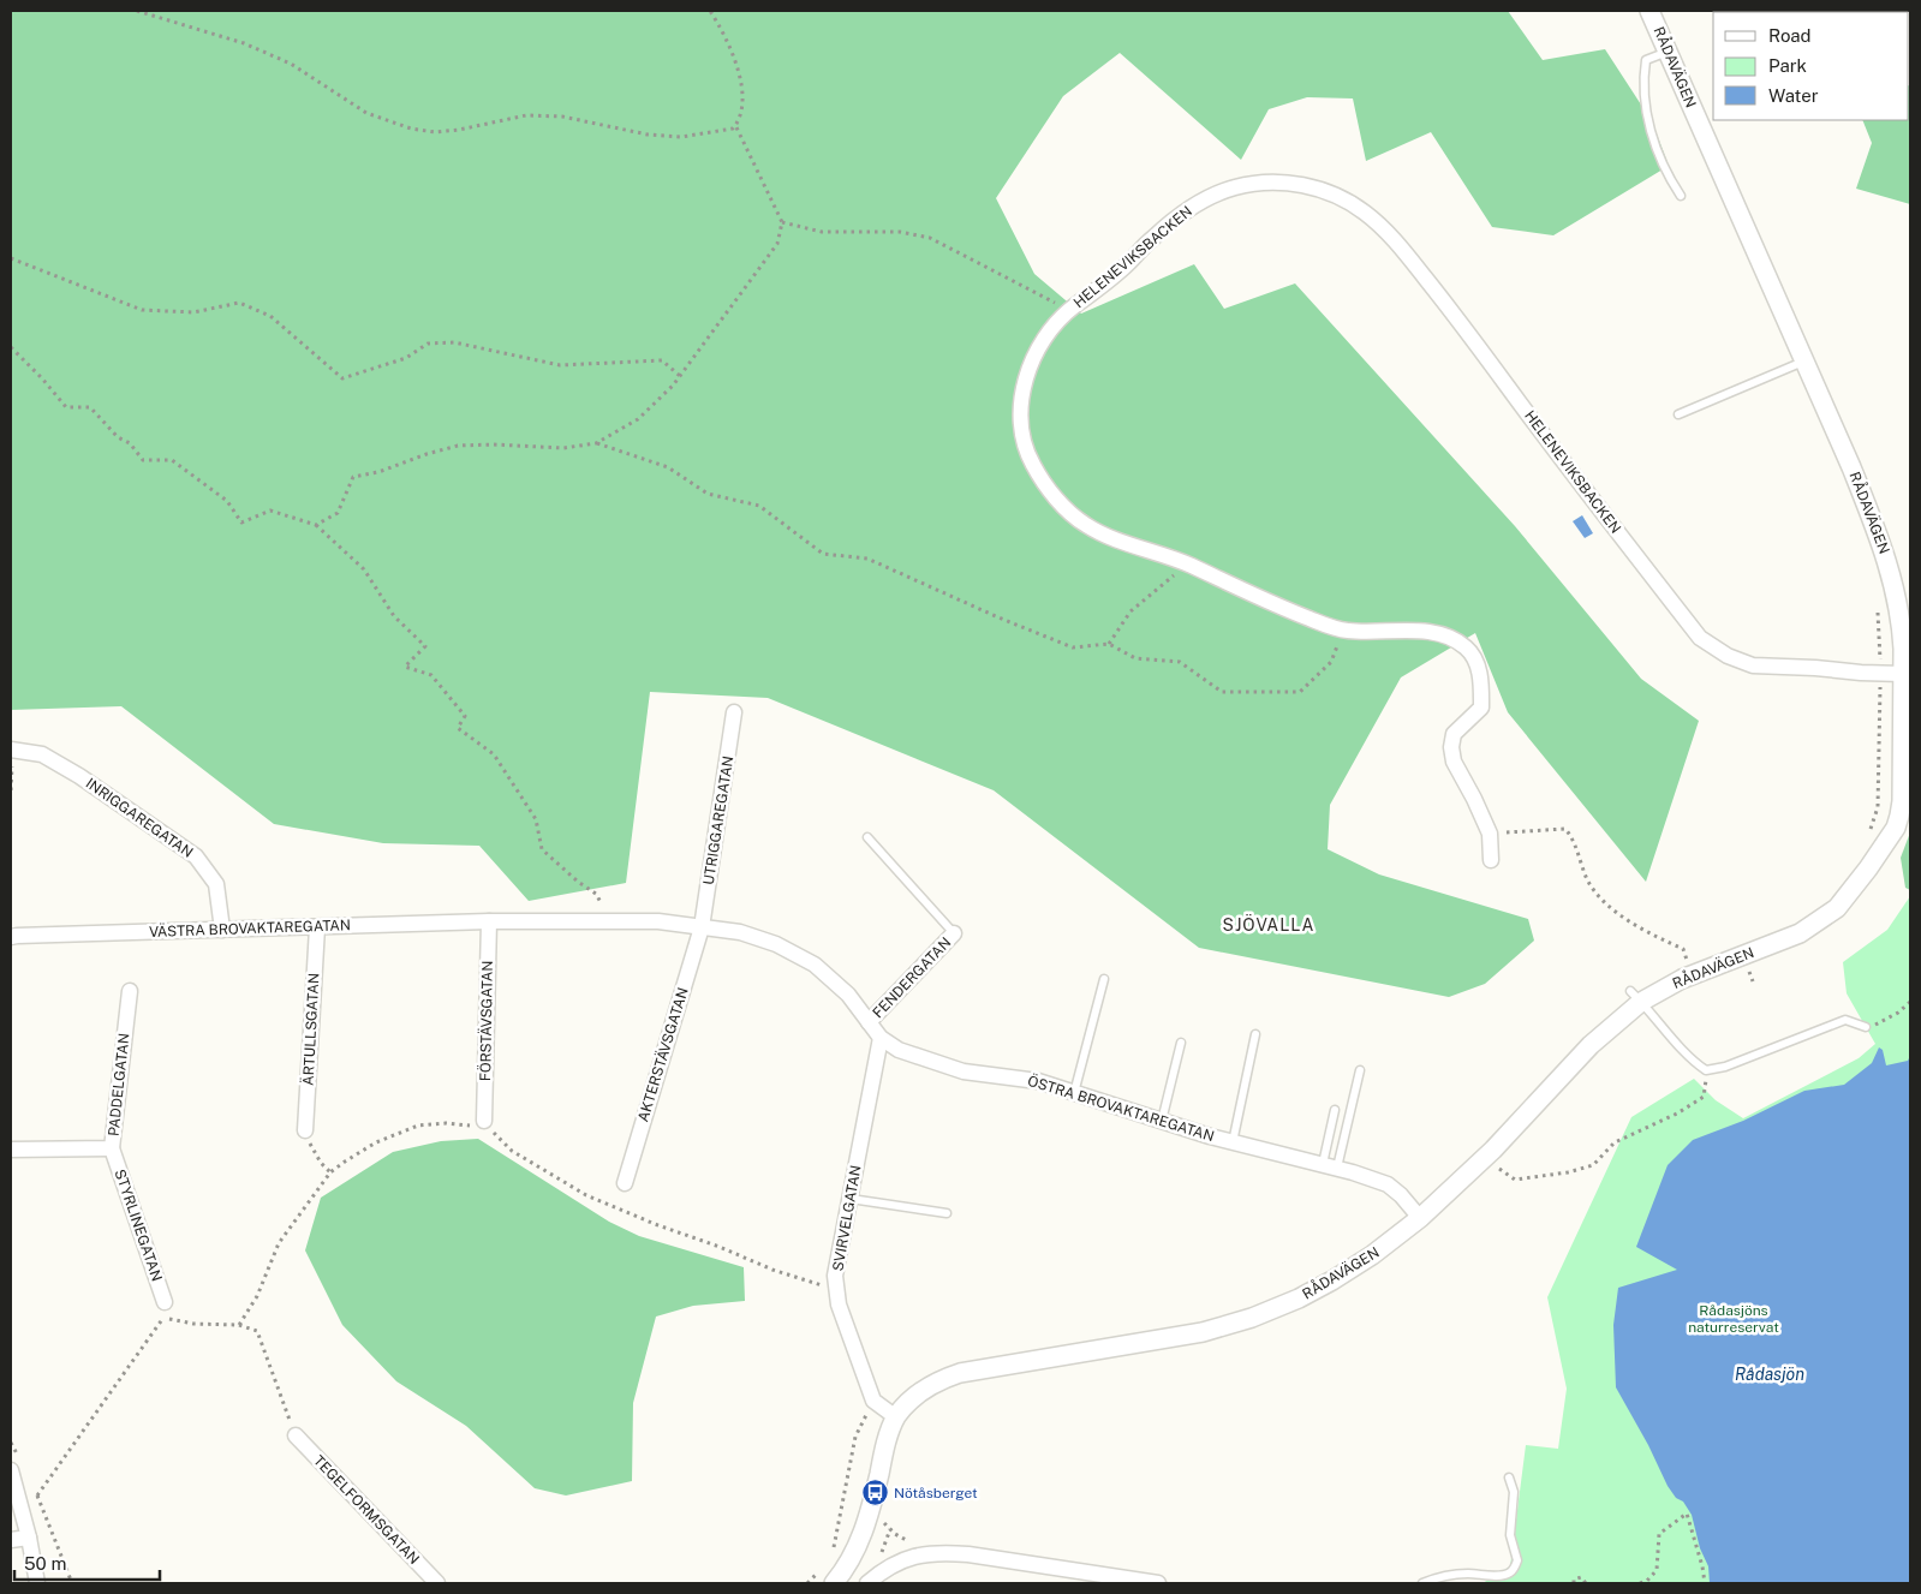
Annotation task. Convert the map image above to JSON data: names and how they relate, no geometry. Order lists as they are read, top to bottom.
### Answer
{
  "streets": {
    "street": [
      "RÅDAVÄGEN",
      "HELENEVIKSBACKEN",
      "INRIGGAREGATAN",
      "UTRIGGAREGATAN",
      "VÄSTRA BROVAKTAREGATAN",
      "FENDERGATAN",
      "FÖRSTÄVSGATAN",
      "ÄRTULLSGATAN",
      "AKTERSTÄVSGATAN",
      "PADDELGATAN",
      "ÖSTRA BROVAKTAREGATAN",
      "SVIRVELGATAN",
      "STYRLINEGATAN",
      "TEGELFORMSGATAN"
    ]
  },
  "crossings": [
    ["RÅDAVÄGEN", "HELENEVIKSBACKEN"],
    ["RÅDAVÄGEN", "ÖSTRA BROVAKTAREGATAN"],
    ["RÅDAVÄGEN", "SVIRVELGATAN"],
    ["INRIGGAREGATAN", "VÄSTRA BROVAKTAREGATAN"],
    ["UTRIGGAREGATAN", "AKTERSTÄVSGATAN"],
    ["UTRIGGAREGATAN", "ÖSTRA BROVAKTAREGATAN"],
    ["VÄSTRA BROVAKTAREGATAN", "FÖRSTÄVSGATAN"],
    ["VÄSTRA BROVAKTAREGATAN", "ÄRTULLSGATAN"],
    ["VÄSTRA BROVAKTAREGATAN", "ÖSTRA BROVAKTAREGATAN"],
    ["FENDERGATAN", "ÖSTRA BROVAKTAREGATAN"],
    ["FÖRSTÄVSGATAN", "ÖSTRA BROVAKTAREGATAN"],
    ["AKTERSTÄVSGATAN", "ÖSTRA BROVAKTAREGATAN"],
    ["PADDELGATAN", "STYRLINEGATAN"],
    ["ÖSTRA BROVAKTAREGATAN", "SVIRVELGATAN"]
  ],
  "districts": ["SJÖVALLA"],
  "water": ["Rådasjön"],
  "parks": ["Rådasjöns naturreservat"],
  "places": {
    "bus stop": ["Nötåsberget"]
  },
  "legend": ["Road", "Park", "Water"],
  "scale_bar": "50 m"
}
